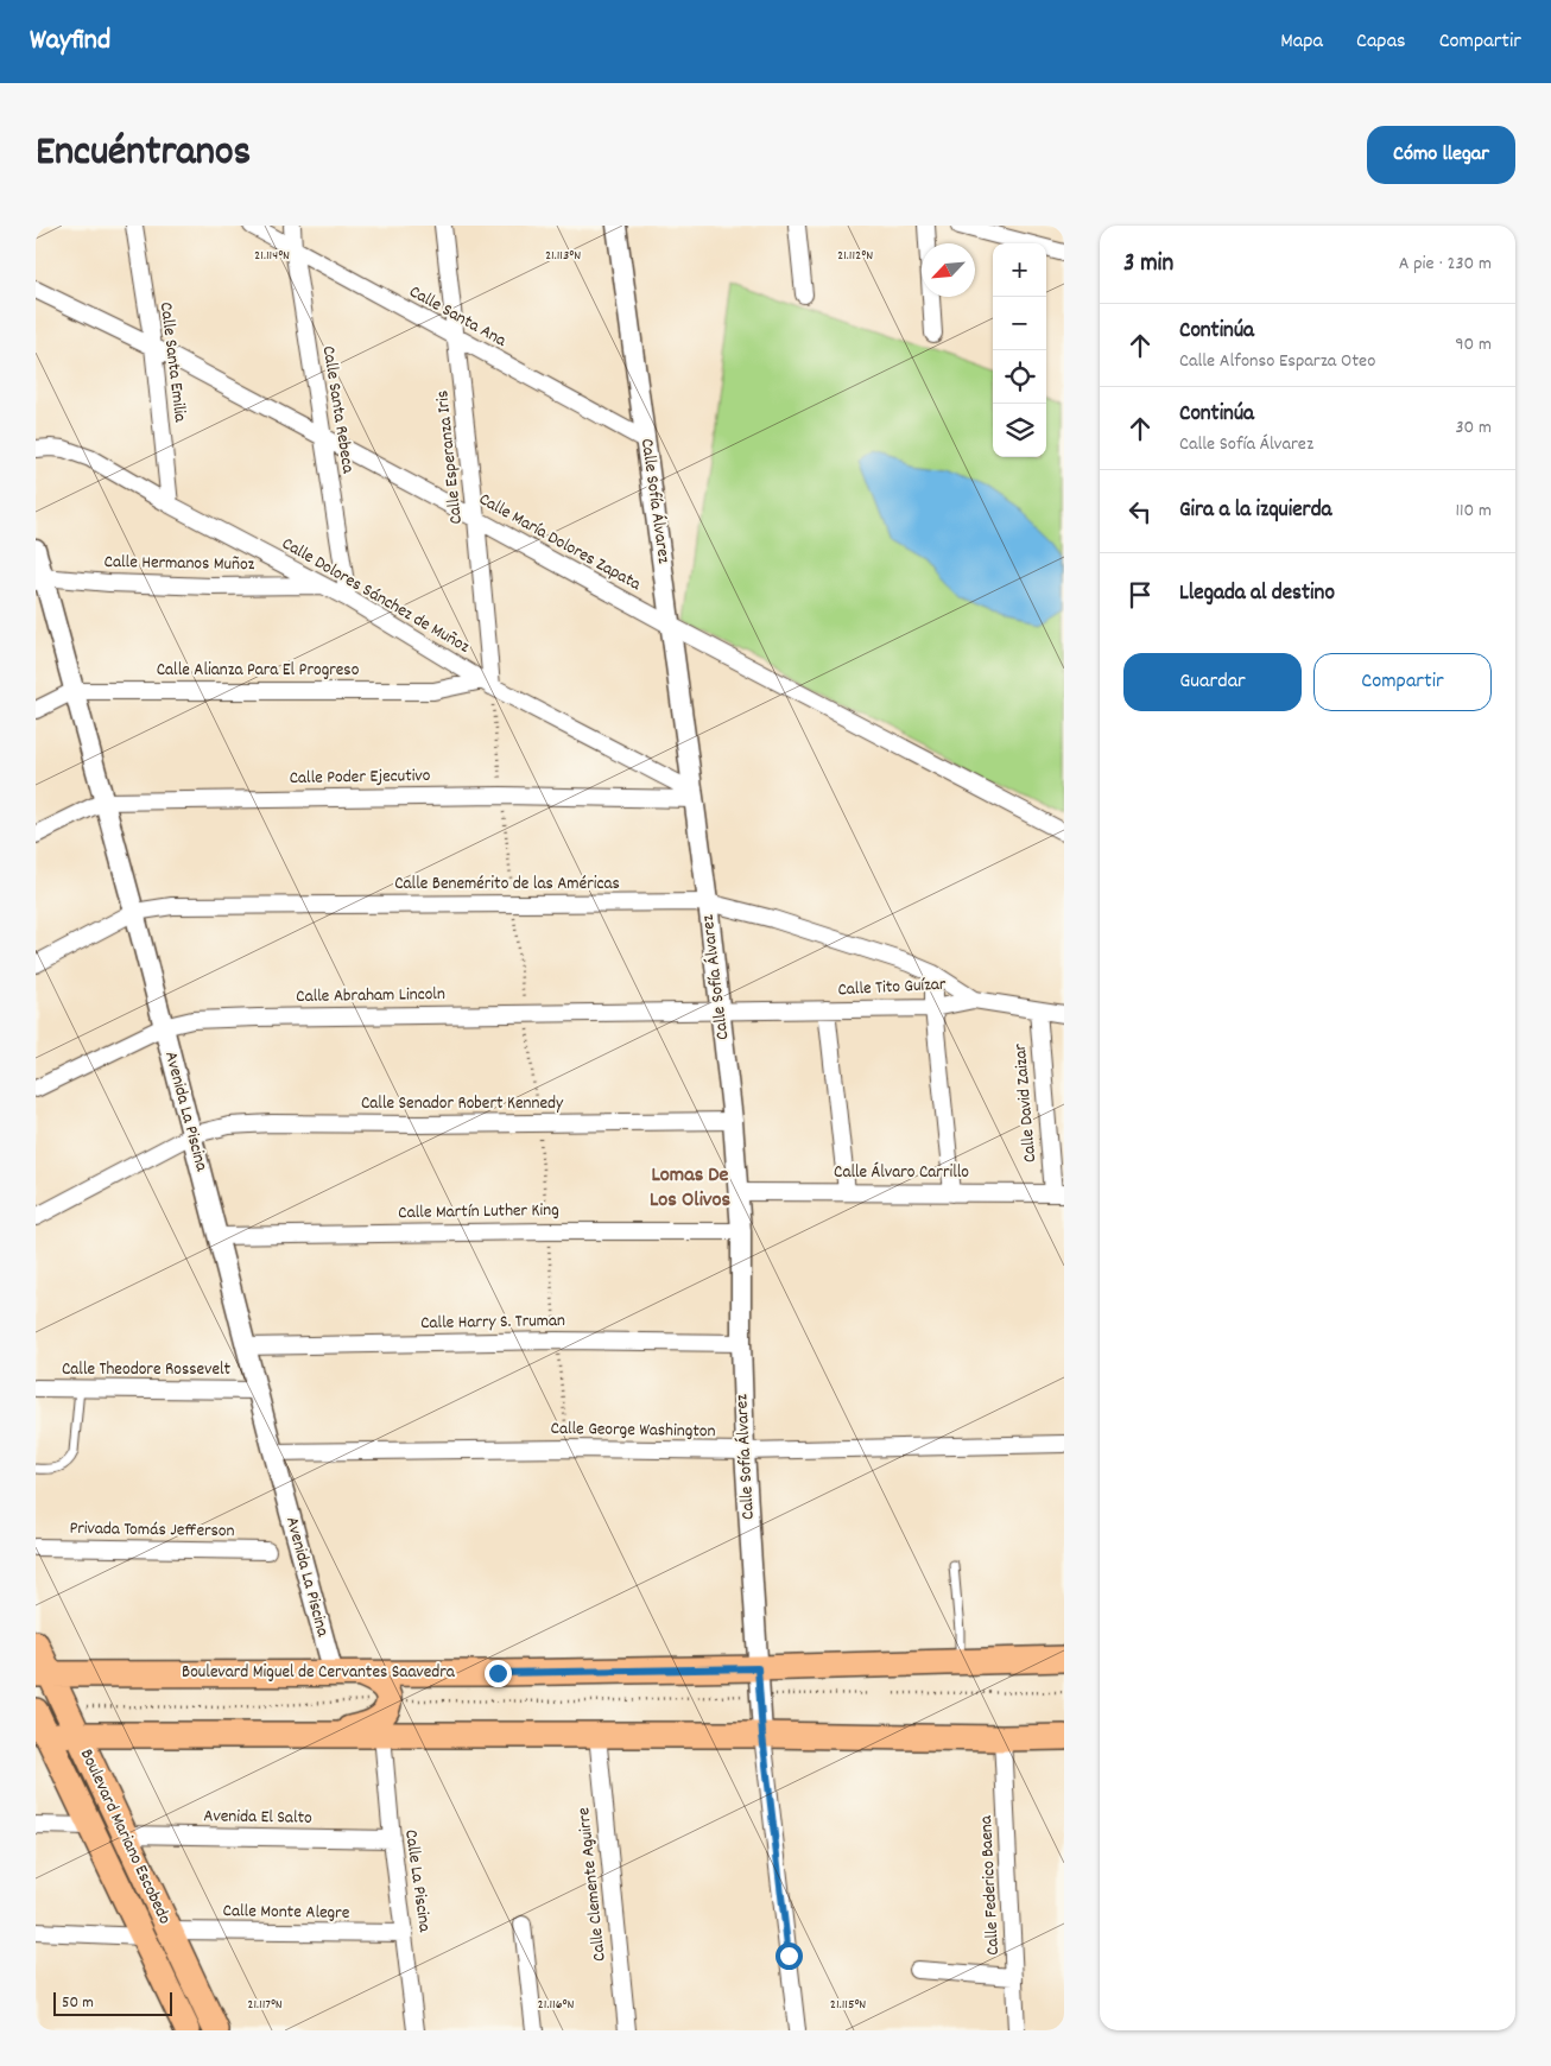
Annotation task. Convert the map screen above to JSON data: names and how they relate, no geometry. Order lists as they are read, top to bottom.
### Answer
{
  "streets": {
    "main road": ["Boulevard Miguel de Cervantes Saavedra", "Boulevard Mariano Escobedo"],
    "street": [
      "Calle Santa Ana",
      "Calle Santa Emilia",
      "Calle Santa Rebeca",
      "Calle Esperanza Iris",
      "Calle Sofía Álvarez",
      "Calle María Dolores Zapata",
      "Calle Hermanos Muñoz",
      "Calle Dolores Sánchez de Muñoz",
      "Calle Alianza Para El Progreso",
      "Calle Poder Ejecutivo",
      "Calle Benemérito de las Américas",
      "Calle Tito Guízar",
      "Calle Abraham Lincoln",
      "Calle David Zaizar",
      "Calle Senador Robert Kennedy",
      "Avenida La Piscina",
      "Calle Álvaro Carrillo",
      "Calle Martín Luther King",
      "Calle Harry S. Truman",
      "Calle Theodore Rossevelt",
      "Calle George Washington",
      "Privada Tomás Jefferson",
      "Avenida El Salto",
      "Calle La Piscina",
      "Calle Clemente Aguirre",
      "Calle Federico Baena",
      "Calle Monte Alegre"
    ]
  },
  "crossings": [
    ["Calle Santa Ana", "Calle Santa Rebeca"],
    ["Calle Santa Ana", "Calle Esperanza Iris"],
    ["Calle Santa Ana", "Calle Sofía Álvarez"],
    ["Calle Santa Emilia", "Calle María Dolores Zapata"],
    ["Calle Santa Emilia", "Calle Dolores Sánchez de Muñoz"],
    ["Calle Santa Rebeca", "Calle María Dolores Zapata"],
    ["Calle Santa Rebeca", "Calle Dolores Sánchez de Muñoz"],
    ["Calle Esperanza Iris", "Calle María Dolores Zapata"],
    ["Calle Esperanza Iris", "Calle Dolores Sánchez de Muñoz"],
    ["Calle Esperanza Iris", "Calle Alianza Para El Progreso"],
    ["Calle Sofía Álvarez", "Calle María Dolores Zapata"],
    ["Calle Sofía Álvarez", "Calle Dolores Sánchez de Muñoz"],
    ["Calle Sofía Álvarez", "Calle Poder Ejecutivo"],
    ["Calle Sofía Álvarez", "Calle Benemérito de las Américas"],
    ["Calle Sofía Álvarez", "Calle Tito Guízar"],
    ["Calle Sofía Álvarez", "Calle Abraham Lincoln"],
    ["Calle Sofía Álvarez", "Calle Senador Robert Kennedy"],
    ["Calle Sofía Álvarez", "Calle Álvaro Carrillo"],
    ["Calle Sofía Álvarez", "Calle Martín Luther King"],
    ["Calle Sofía Álvarez", "Calle Harry S. Truman"],
    ["Calle Sofía Álvarez", "Calle George Washington"],
    ["Calle Sofía Álvarez", "Boulevard Miguel de Cervantes Saavedra"],
    ["Calle Hermanos Muñoz", "Calle Dolores Sánchez de Muñoz"],
    ["Calle Hermanos Muñoz", "Avenida La Piscina"],
    ["Calle Dolores Sánchez de Muñoz", "Calle Alianza Para El Progreso"],
    ["Calle Dolores Sánchez de Muñoz", "Calle Poder Ejecutivo"],
    ["Calle Alianza Para El Progreso", "Avenida La Piscina"],
    ["Calle Poder Ejecutivo", "Avenida La Piscina"],
    ["Calle Benemérito de las Américas", "Calle Tito Guízar"],
    ["Calle Benemérito de las Américas", "Avenida La Piscina"],
    ["Calle Tito Guízar", "Calle Abraham Lincoln"],
    ["Calle Tito Guízar", "Calle David Zaizar"],
    ["Calle Abraham Lincoln", "Avenida La Piscina"],
    ["Calle David Zaizar", "Calle Álvaro Carrillo"],
    ["Calle Senador Robert Kennedy", "Avenida La Piscina"],
    ["Avenida La Piscina", "Calle Martín Luther King"],
    ["Avenida La Piscina", "Calle Harry S. Truman"],
    ["Avenida La Piscina", "Calle Theodore Rossevelt"],
    ["Avenida La Piscina", "Calle George Washington"],
    ["Avenida La Piscina", "Boulevard Miguel de Cervantes Saavedra"],
    ["Boulevard Miguel de Cervantes Saavedra", "Boulevard Mariano Escobedo"],
    ["Avenida El Salto", "Boulevard Mariano Escobedo"],
    ["Avenida El Salto", "Calle La Piscina"],
    ["Boulevard Mariano Escobedo", "Calle Monte Alegre"],
    ["Calle La Piscina", "Calle Monte Alegre"]
  ],
  "districts": ["Lomas De Los Olivos"],
  "scale_bar": "50 m",
  "north": "bottom left",
  "page": {
    "header": "Wayfind",
    "nav": ["Mapa", "Capas", "Compartir"],
    "title": "Encuéntranos",
    "buttons": [
      "Cómo llegar",
      ["Guardar", "Compartir"]
    ],
    "heading": ["3 min", "A pie · 230 m"],
    "map_buttons": ["+", "−"],
    "list": [
      ["Continúa", "Calle Alfonso Esparza Oteo", "90 m"],
      ["Continúa", "Calle Sofía Álvarez", "30 m"],
      ["Gira a la izquierda", "110 m"],
      "Llegada al destino"
    ],
    "scale": "50 m"
  },
  "coordinates": [
    "21.114°N",
    "21.112°N",
    "21.113°N",
    "21.117°N",
    "21.116°N",
    "21.115°N"
  ]
}
